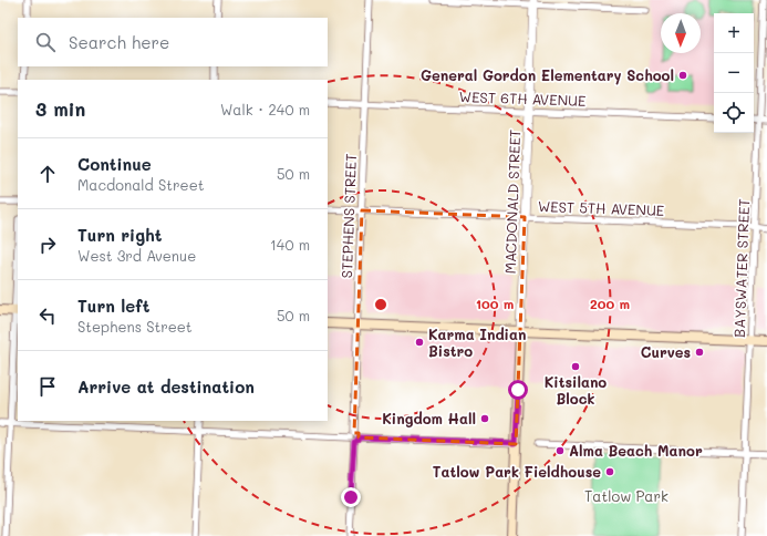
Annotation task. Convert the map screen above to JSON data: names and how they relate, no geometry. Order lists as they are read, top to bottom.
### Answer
{
  "streets": {
    "main road": ["MACDONALD STREET"],
    "street": [
      "WEST 6TH AVENUE",
      "WEST 5TH AVENUE",
      "STEPHENS STREET",
      "BAYSWATER STREET"
    ]
  },
  "crossings": [
    ["WEST 6TH AVENUE", "MACDONALD STREET"],
    ["WEST 6TH AVENUE", "STEPHENS STREET"],
    ["MACDONALD STREET", "WEST 5TH AVENUE"],
    ["WEST 5TH AVENUE", "STEPHENS STREET"],
    ["WEST 5TH AVENUE", "BAYSWATER STREET"]
  ],
  "parks": ["Tatlow Park"],
  "places": [
    "General Gordon Elementary School",
    "Karma Indian Bistro",
    "Curves",
    "Kitsilano Block",
    "Kingdom Hall",
    "Alma Beach Manor",
    "Tatlow Park Fieldhouse"
  ],
  "north": "bottom",
  "page": {
    "map_buttons": ["+", "−"],
    "search": "Search here",
    "heading": ["3 min", "Walk · 240 m"],
    "list": [
      ["Continue", "Macdonald Street", "50 m"],
      ["Turn right", "West 3rd Avenue", "140 m"],
      ["Turn left", "Stephens Street", "50 m"],
      "Arrive at destination"
    ]
  },
  "rings": ["100 m", "200 m"]
}
